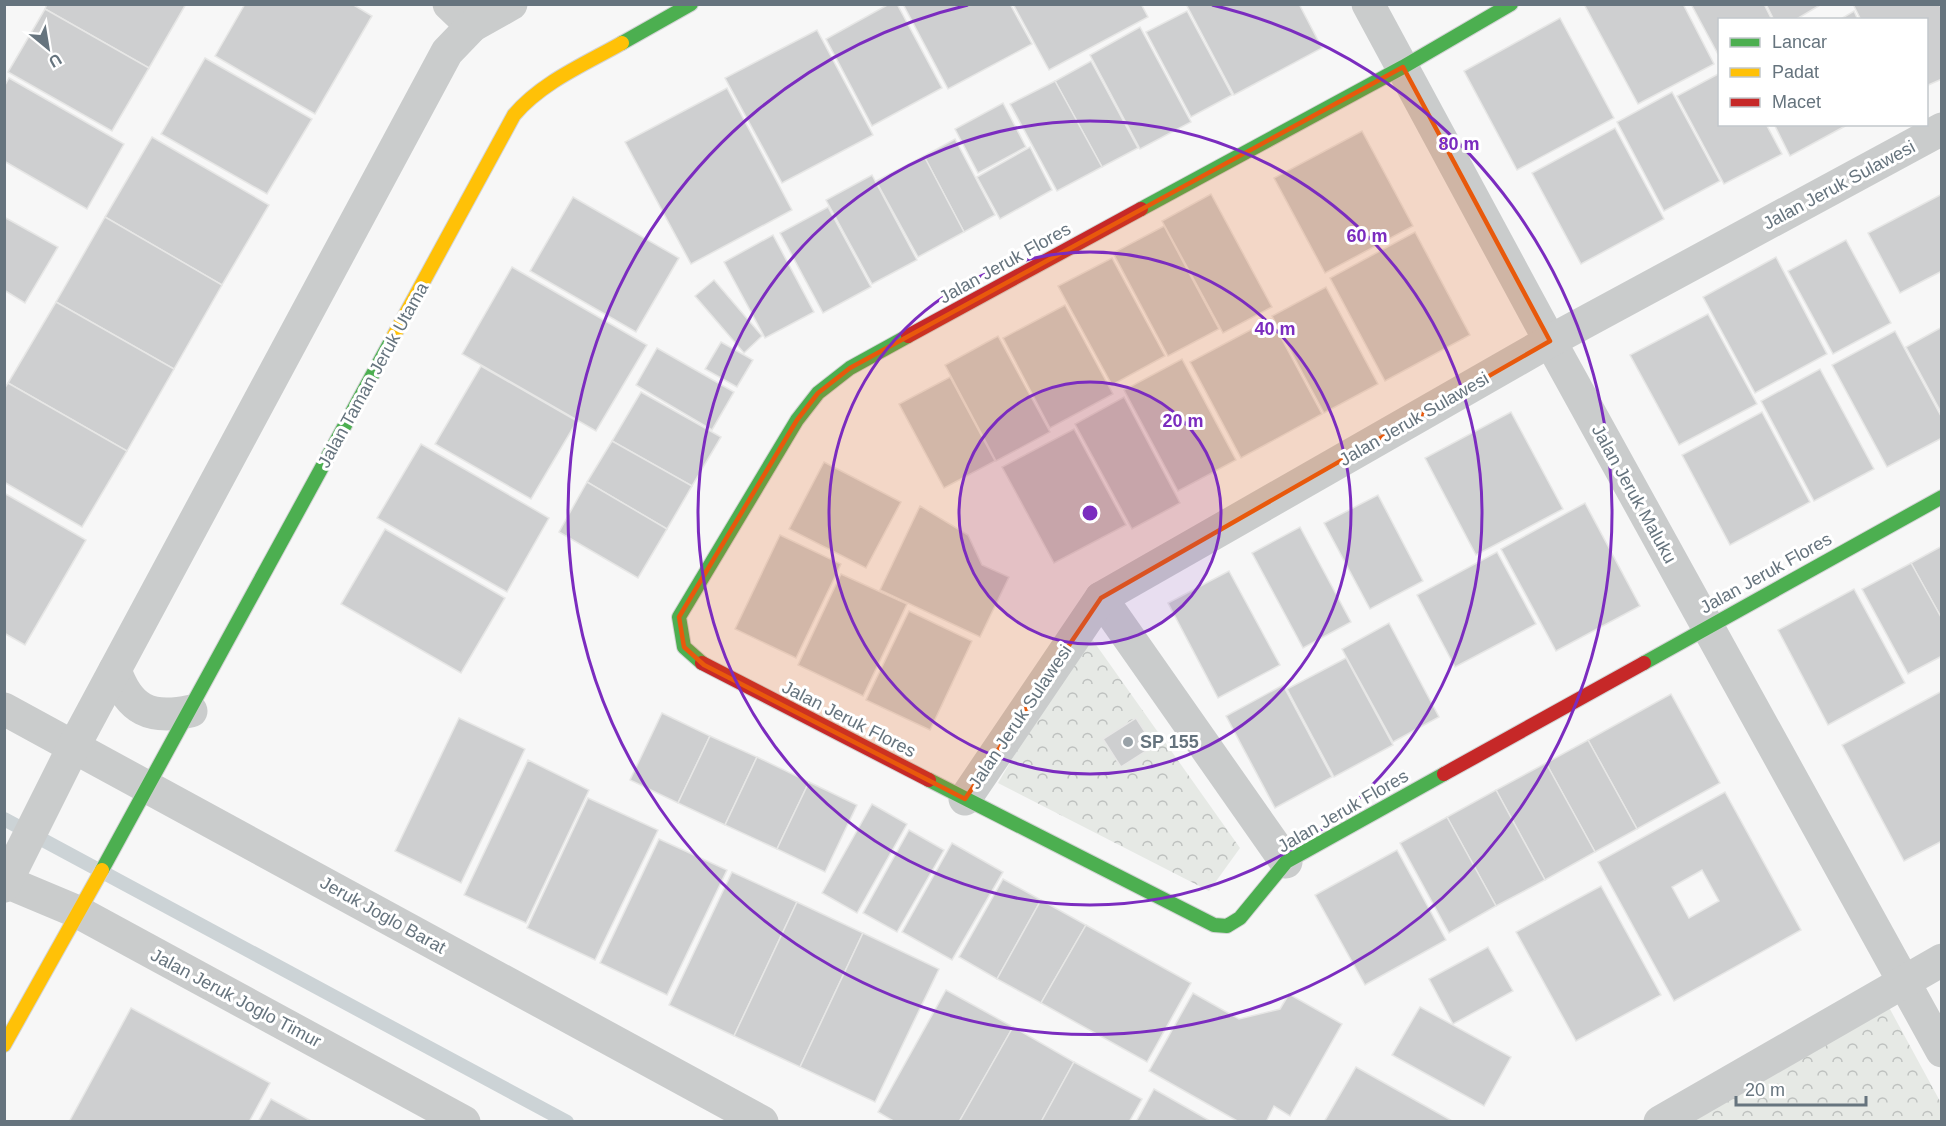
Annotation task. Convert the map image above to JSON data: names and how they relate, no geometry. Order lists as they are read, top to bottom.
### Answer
{
  "streets": {
    "street": [
      "Jalan Jeruk Sulawesi",
      "Jalan Jeruk Flores",
      "Jalan Taman Jeruk Utama",
      "Jalan Jeruk Maluku",
      "Jeruk Joglo Barat",
      "Jalan Jeruk Joglo Timur"
    ]
  },
  "crossings": [
    ["Jalan Jeruk Sulawesi", "Jalan Jeruk Flores"],
    ["Jalan Jeruk Sulawesi", "Jalan Jeruk Maluku"],
    ["Jalan Jeruk Flores", "Jalan Jeruk Maluku"],
    ["Jalan Taman Jeruk Utama", "Jeruk Joglo Barat"],
    ["Jalan Taman Jeruk Utama", "Jalan Jeruk Joglo Timur"]
  ],
  "places": ["SP 155"],
  "legend": ["Lancar", "Padat", "Macet"],
  "scale_bar": "20 m",
  "north": "bottom right",
  "rings": [
    "80 m",
    "60 m",
    "40 m",
    "20 m"
  ]
}
